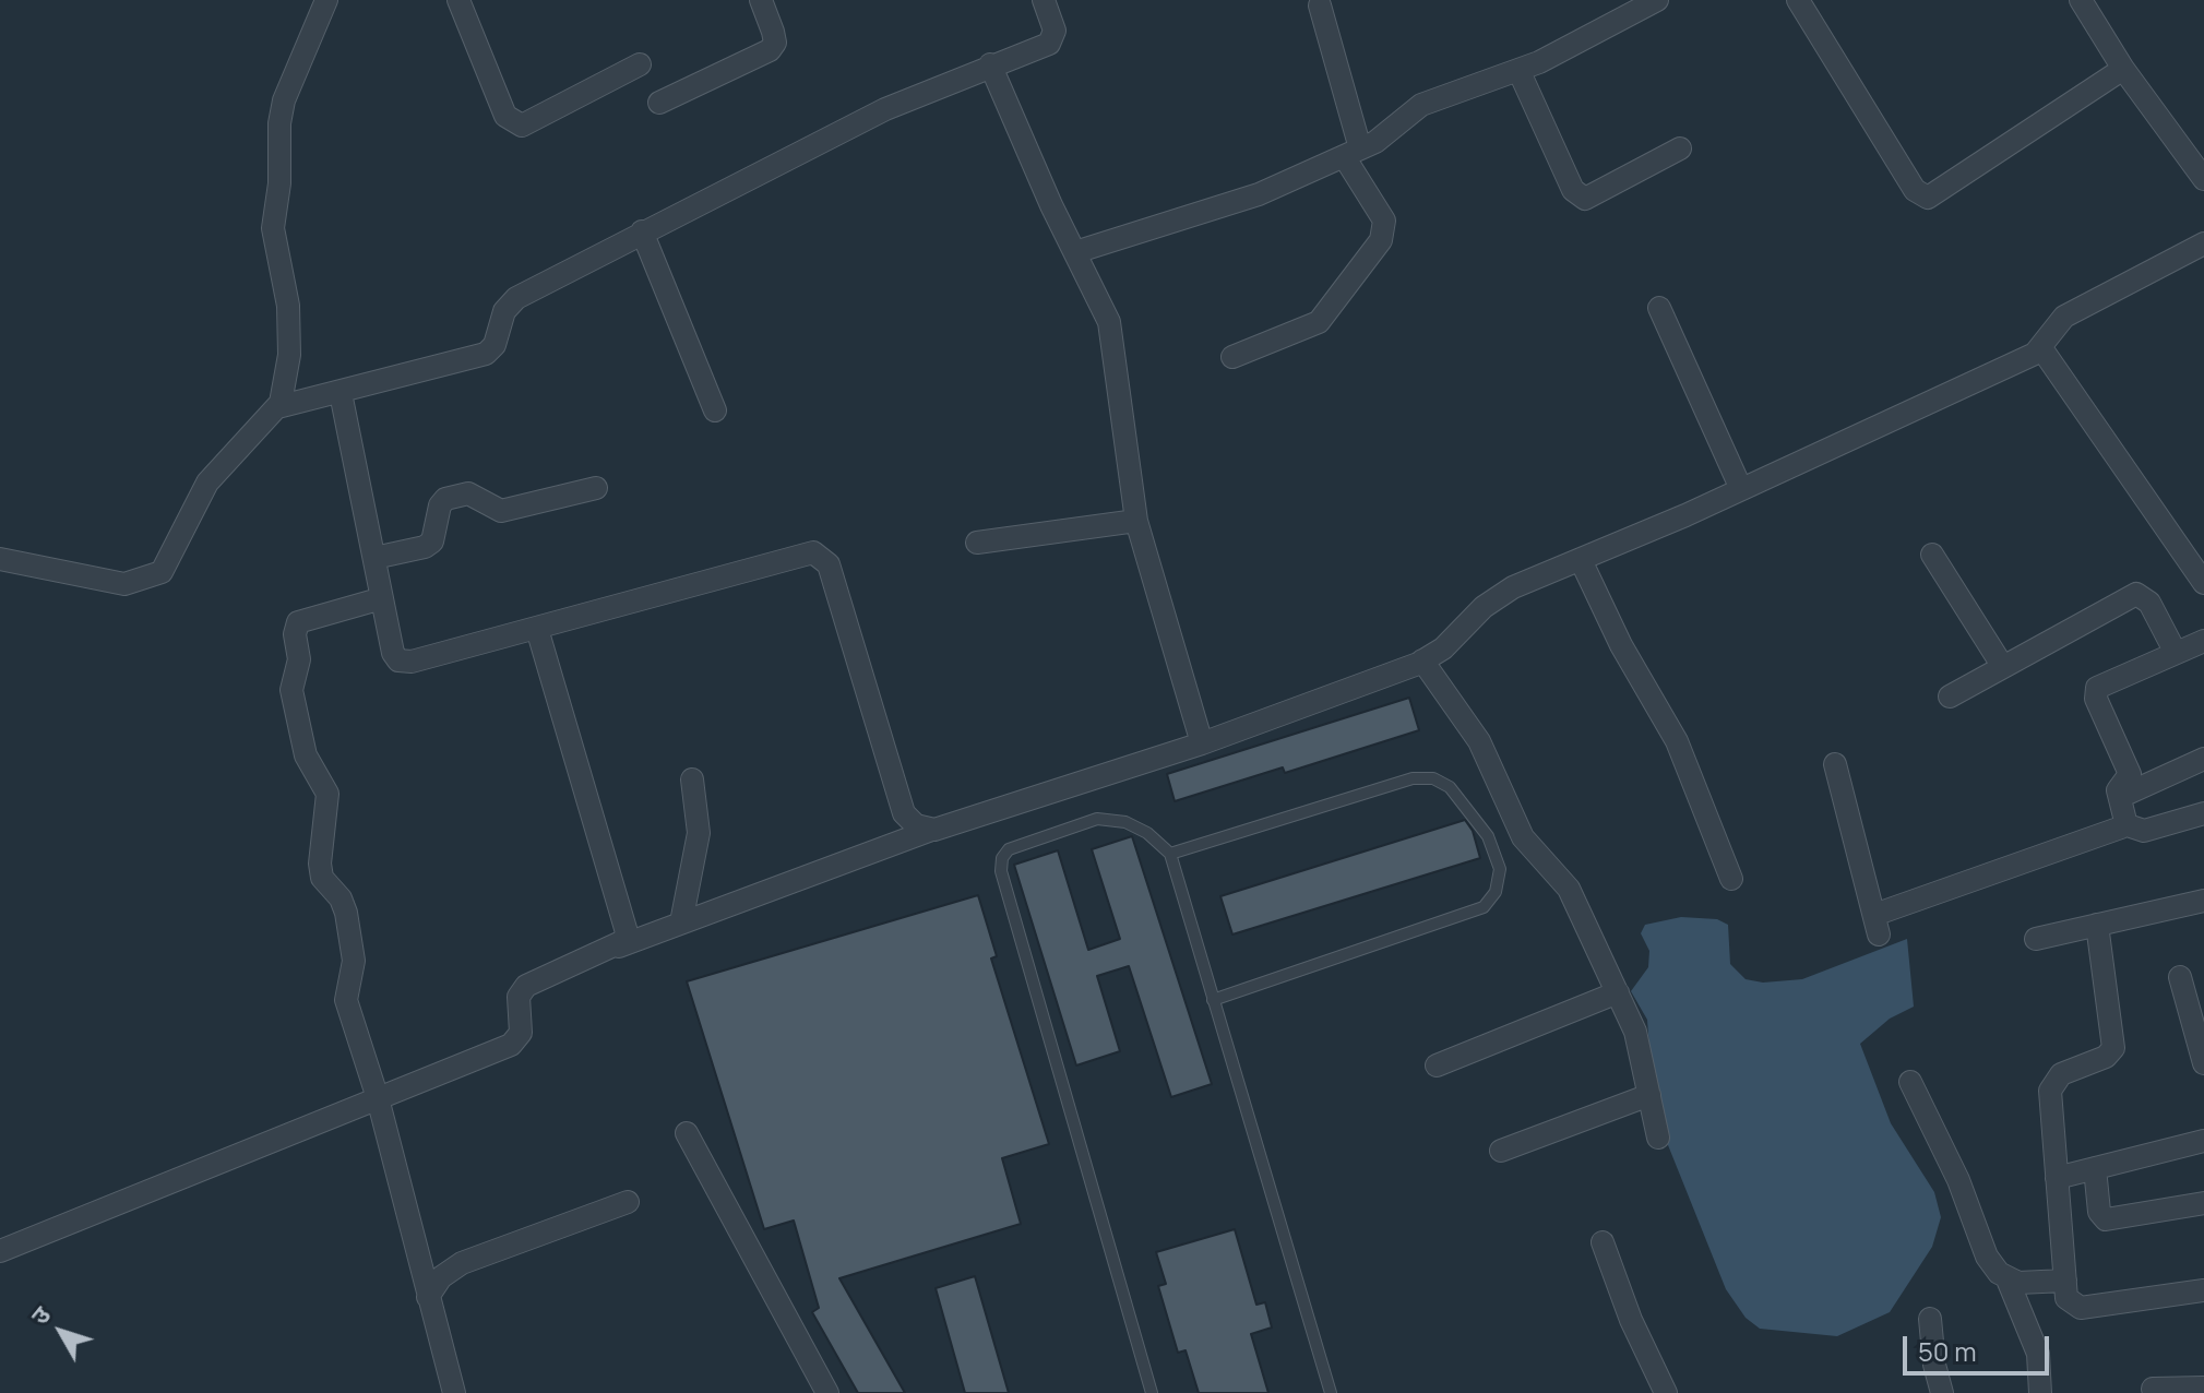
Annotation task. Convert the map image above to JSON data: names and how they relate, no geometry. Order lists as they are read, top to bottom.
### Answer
{
  "scale_bar": "50 m",
  "north": "top left"
}
